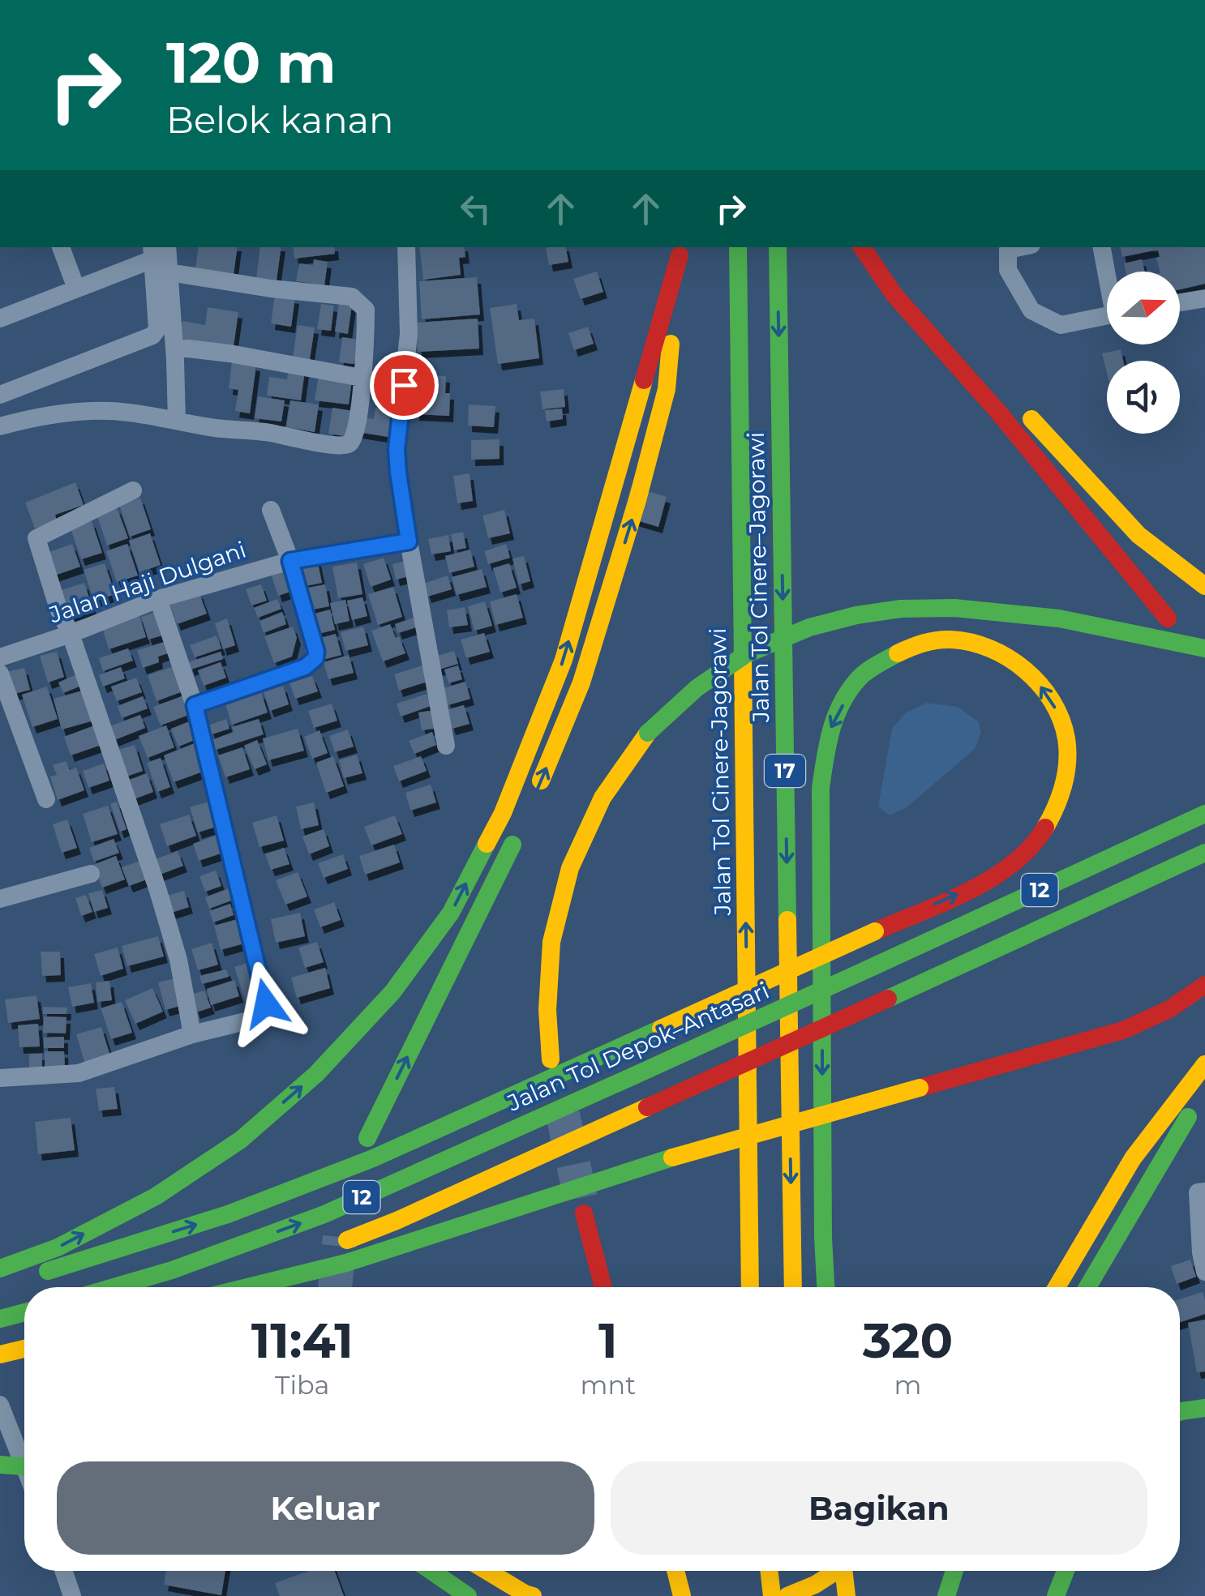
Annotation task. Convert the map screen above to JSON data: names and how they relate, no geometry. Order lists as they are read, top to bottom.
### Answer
{
  "streets": {
    "main road": [
      "Jalan Tol Cinere–Jagorawi",
      "17",
      "Jalan Tol Cinere-Jagorawi",
      "12",
      "Jalan Tol Depok–Antasari"
    ],
    "street": ["Jalan Haji Dulgani"]
  },
  "north": "right",
  "page": {
    "turn": ["120 m", "Belok kanan"],
    "eta": [
      "11:41",
      "Tiba",
      "1",
      "mnt",
      "320",
      "m"
    ],
    "buttons": ["Keluar", "Bagikan"]
  }
}
